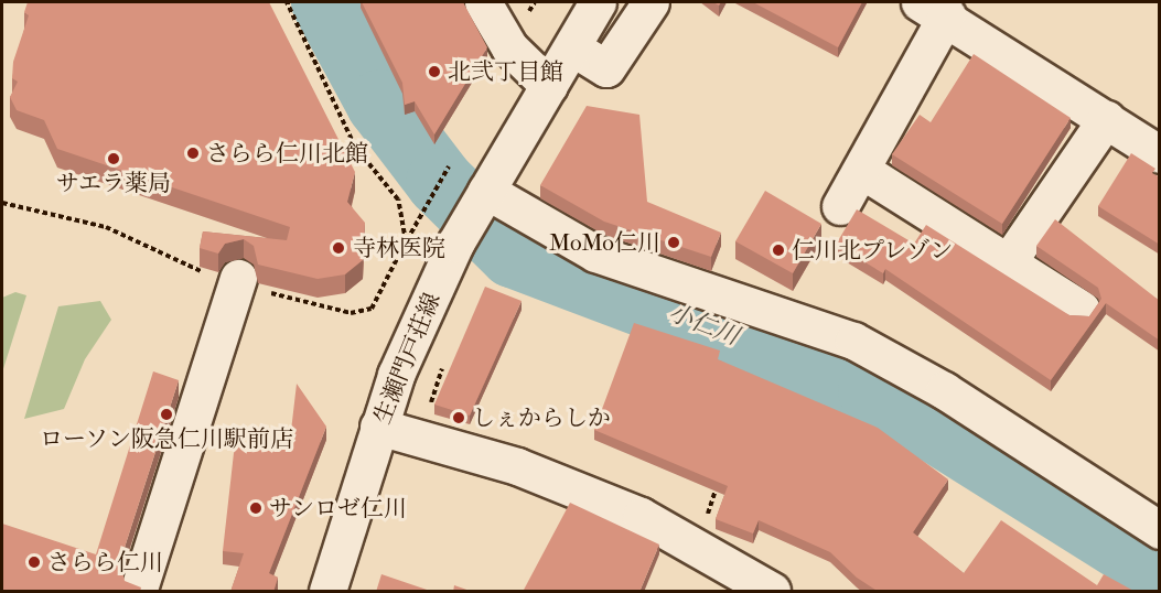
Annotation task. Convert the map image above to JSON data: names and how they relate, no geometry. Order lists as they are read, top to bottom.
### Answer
{
  "streets": {
    "street": ["生瀬門戸荘線"]
  },
  "water": ["小仁川"],
  "places": [
    "北弐丁目館",
    "さらら仁川北館",
    "サエラ薬局",
    "MoMo仁川",
    "寺林医院",
    "仁川北プレゾン",
    "ローソン阪急仁川駅前店",
    "しぇからしか",
    "サンロゼ仁川",
    "さらら仁川"
  ]
}
